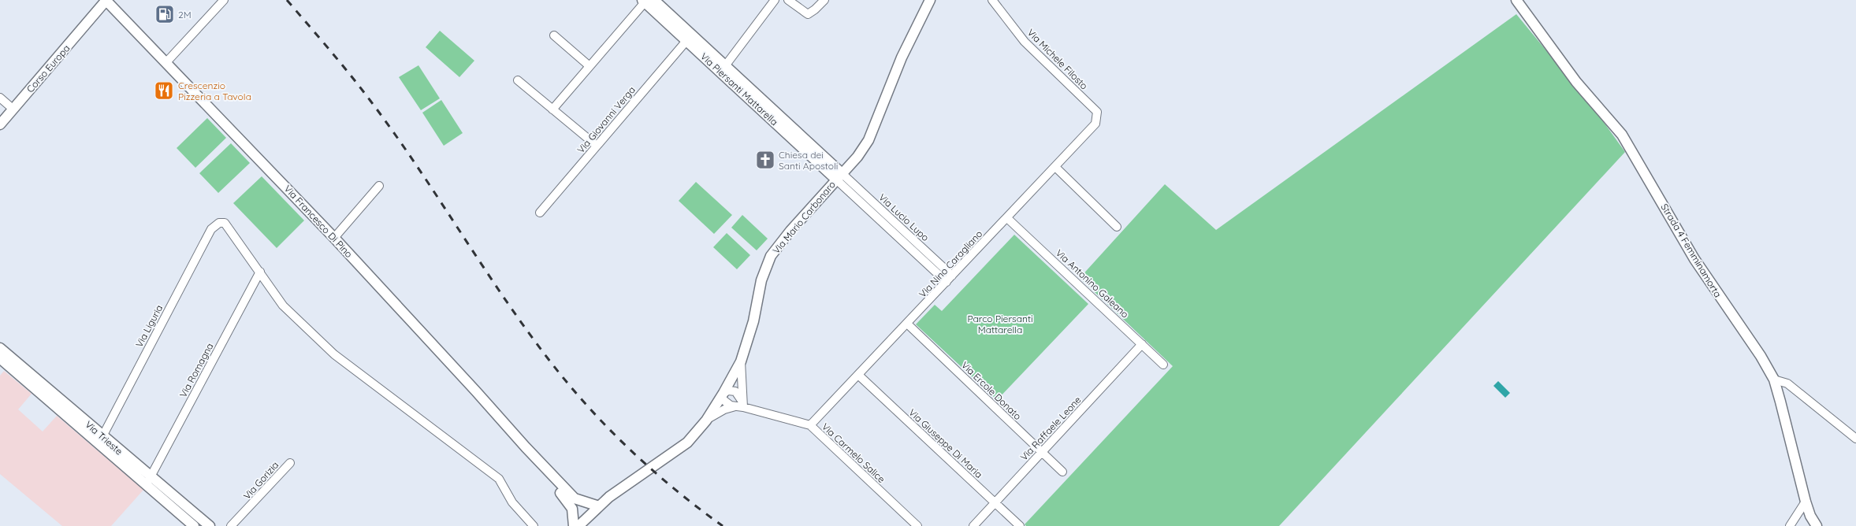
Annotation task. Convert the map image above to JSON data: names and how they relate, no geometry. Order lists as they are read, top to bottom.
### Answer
{
  "streets": {
    "street": [
      "Via Michele Filosto",
      "Corso Europa",
      "Via Piersanti Mattarella",
      "Via Giovanni Verga",
      "Via Mario Carbonaro",
      "Via Lucio Lupo",
      "Via Francesco Di Pino",
      "Strada 4 Femminamorta",
      "Via Nino Caragliano",
      "Via Antonino Galeano",
      "Via Liguria",
      "Via Romagna",
      "Via Ercole Donato",
      "Via Raffaele Leone",
      "Via Trieste",
      "Via Giuseppe Di Maria",
      "Via Carmelo Salice",
      "Via Gorizia"
    ]
  },
  "crossings": [
    ["Via Michele Filosto", "Via Nino Caragliano"],
    ["Corso Europa", "Via Francesco Di Pino"],
    ["Via Piersanti Mattarella", "Via Giovanni Verga"],
    ["Via Piersanti Mattarella", "Via Mario Carbonaro"],
    ["Via Piersanti Mattarella", "Via Lucio Lupo"],
    ["Via Mario Carbonaro", "Via Lucio Lupo"],
    ["Via Mario Carbonaro", "Via Francesco Di Pino"],
    ["Via Lucio Lupo", "Via Nino Caragliano"],
    ["Via Nino Caragliano", "Via Antonino Galeano"],
    ["Via Nino Caragliano", "Via Ercole Donato"],
    ["Via Nino Caragliano", "Via Giuseppe Di Maria"],
    ["Via Nino Caragliano", "Via Carmelo Salice"],
    ["Via Antonino Galeano", "Via Raffaele Leone"],
    ["Via Liguria", "Via Romagna"],
    ["Via Liguria", "Via Trieste"],
    ["Via Romagna", "Via Trieste"],
    ["Via Ercole Donato", "Via Raffaele Leone"],
    ["Via Raffaele Leone", "Via Giuseppe Di Maria"]
  ],
  "parks": ["Parco Piersanti Mattarella"],
  "places": {
    "fuel station": ["2M"],
    "restaurant": ["Crescenzio Pizzeria a Tavola"],
    "church": ["Chiesa dei Santi Apostoli"]
  }
}
